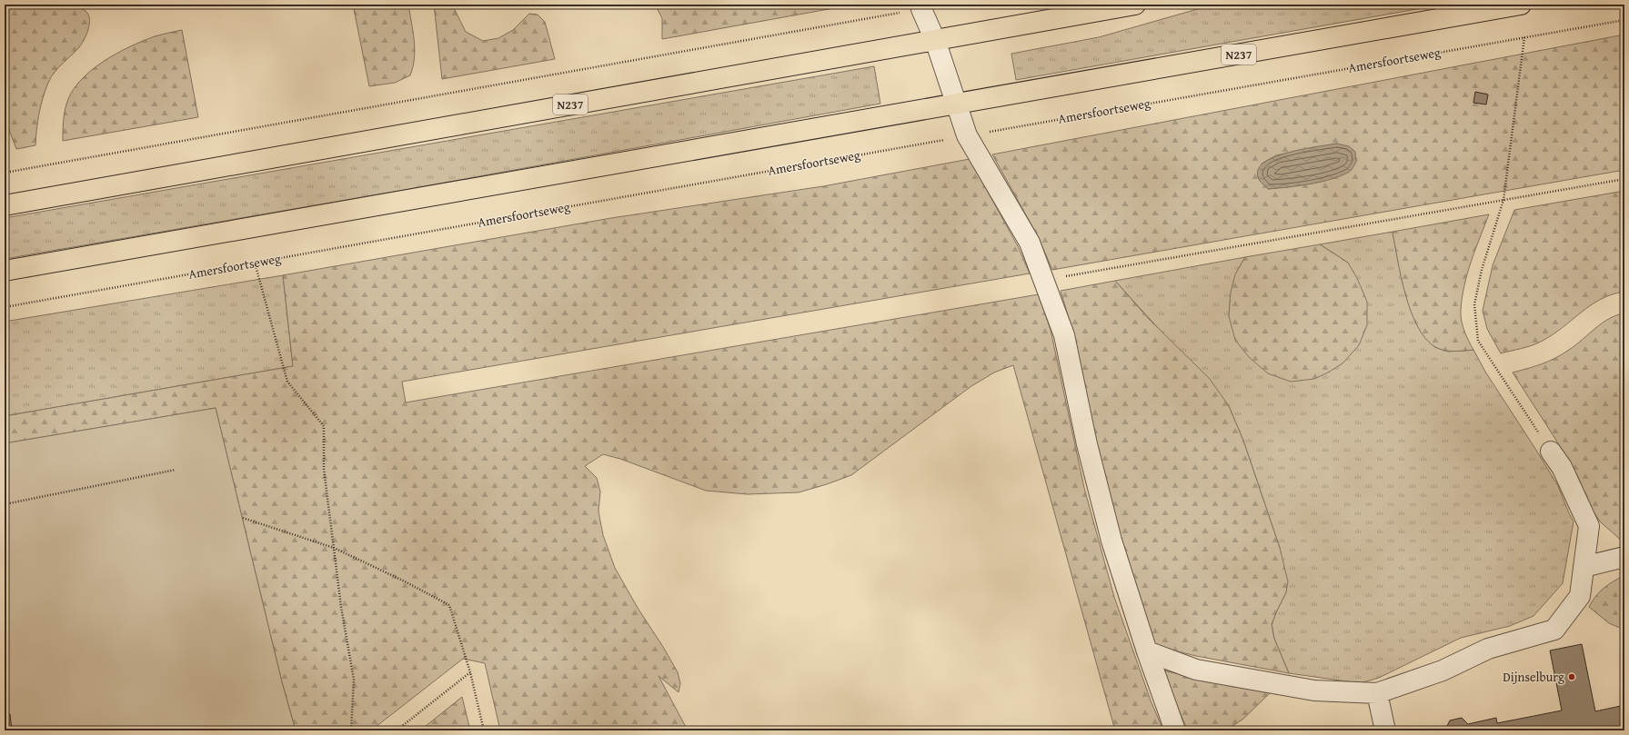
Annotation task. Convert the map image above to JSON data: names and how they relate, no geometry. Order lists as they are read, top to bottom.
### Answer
{
  "streets": {
    "main road": ["N237"],
    "path": ["Amersfoortseweg"]
  },
  "places": ["Dijnselburg"]
}
